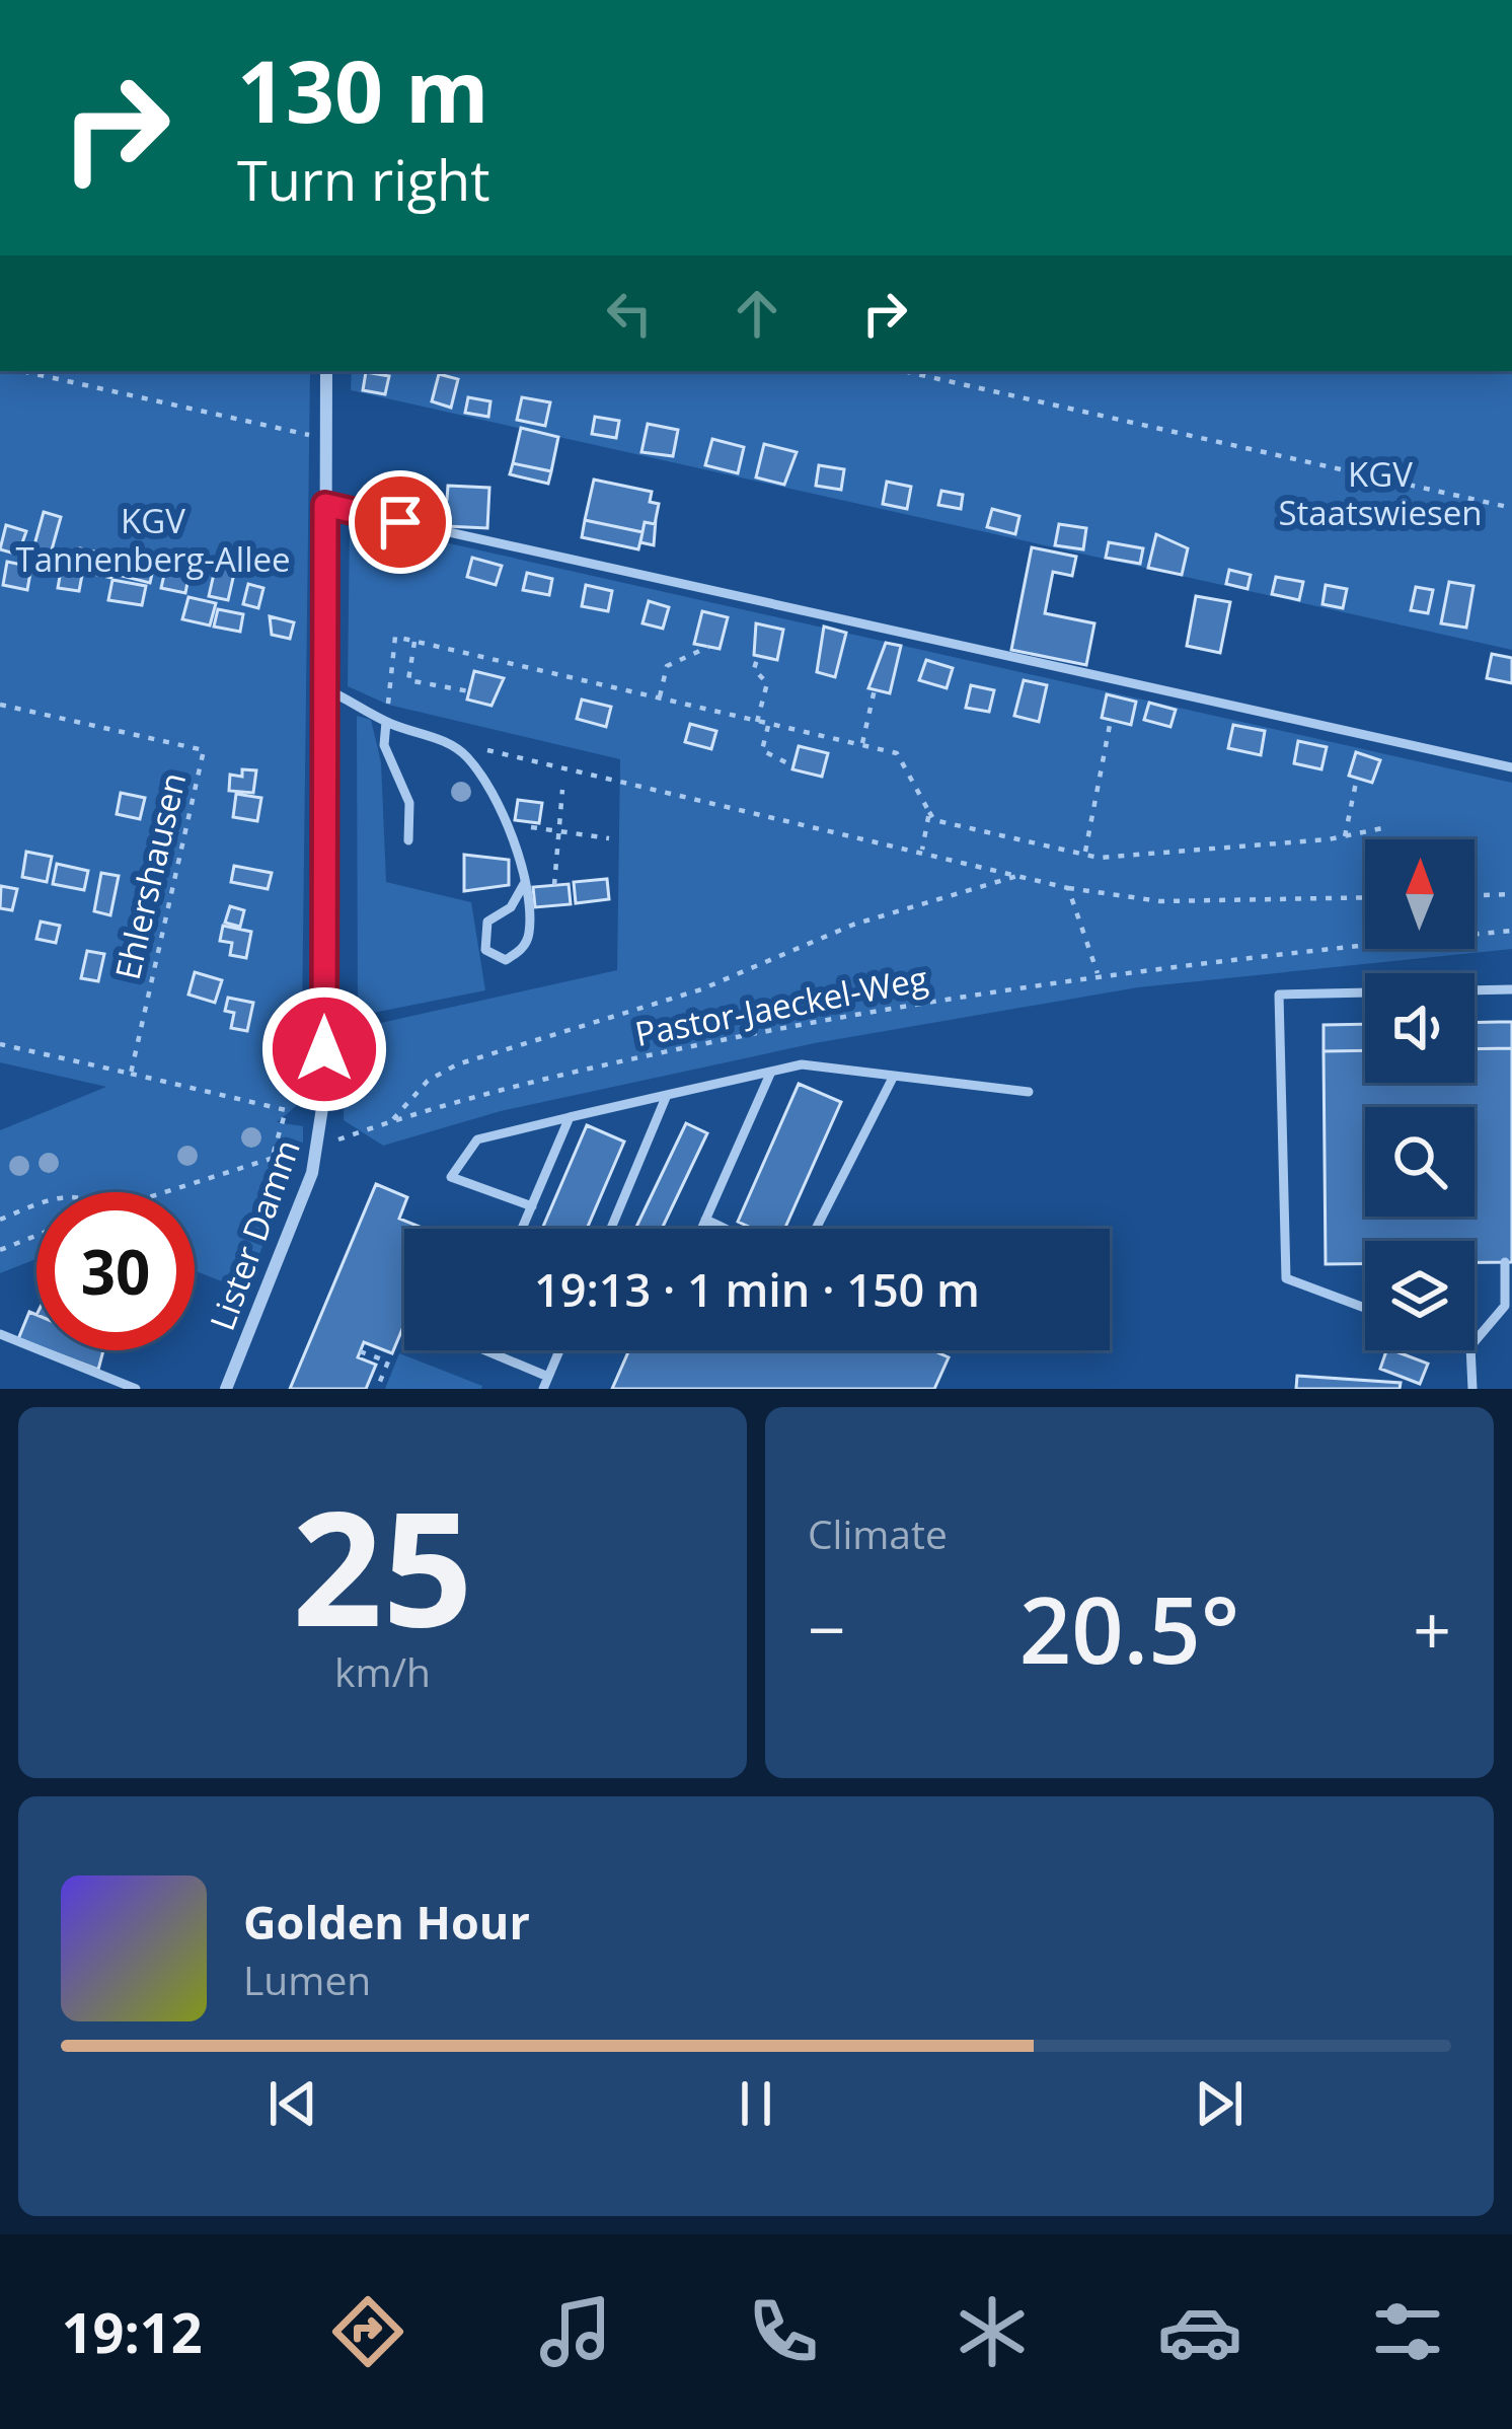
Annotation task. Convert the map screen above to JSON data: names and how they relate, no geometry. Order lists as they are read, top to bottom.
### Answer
{
  "streets": {
    "street": ["Lister Damm"],
    "path": ["Ehlershausen", "Pastor-Jaeckel-Weg"]
  },
  "crossings": [
    ["Pastor-Jaeckel-Weg", "Lister Damm"]
  ],
  "parks": ["KGV Staatswiesen", "KGV Tannenberg-Allee"],
  "north": "top",
  "page": {
    "turn": ["130 m", "Turn right"],
    "limit": "30",
    "trip": "19:13 · 1 min · 150 m",
    "tile": [
      ["25", "km/h"],
      "Climate"
    ],
    "heat": ["−", "20.5°", "+"],
    "song": ["Golden Hour", "Lumen"],
    "tabs": "19:12"
  }
}
